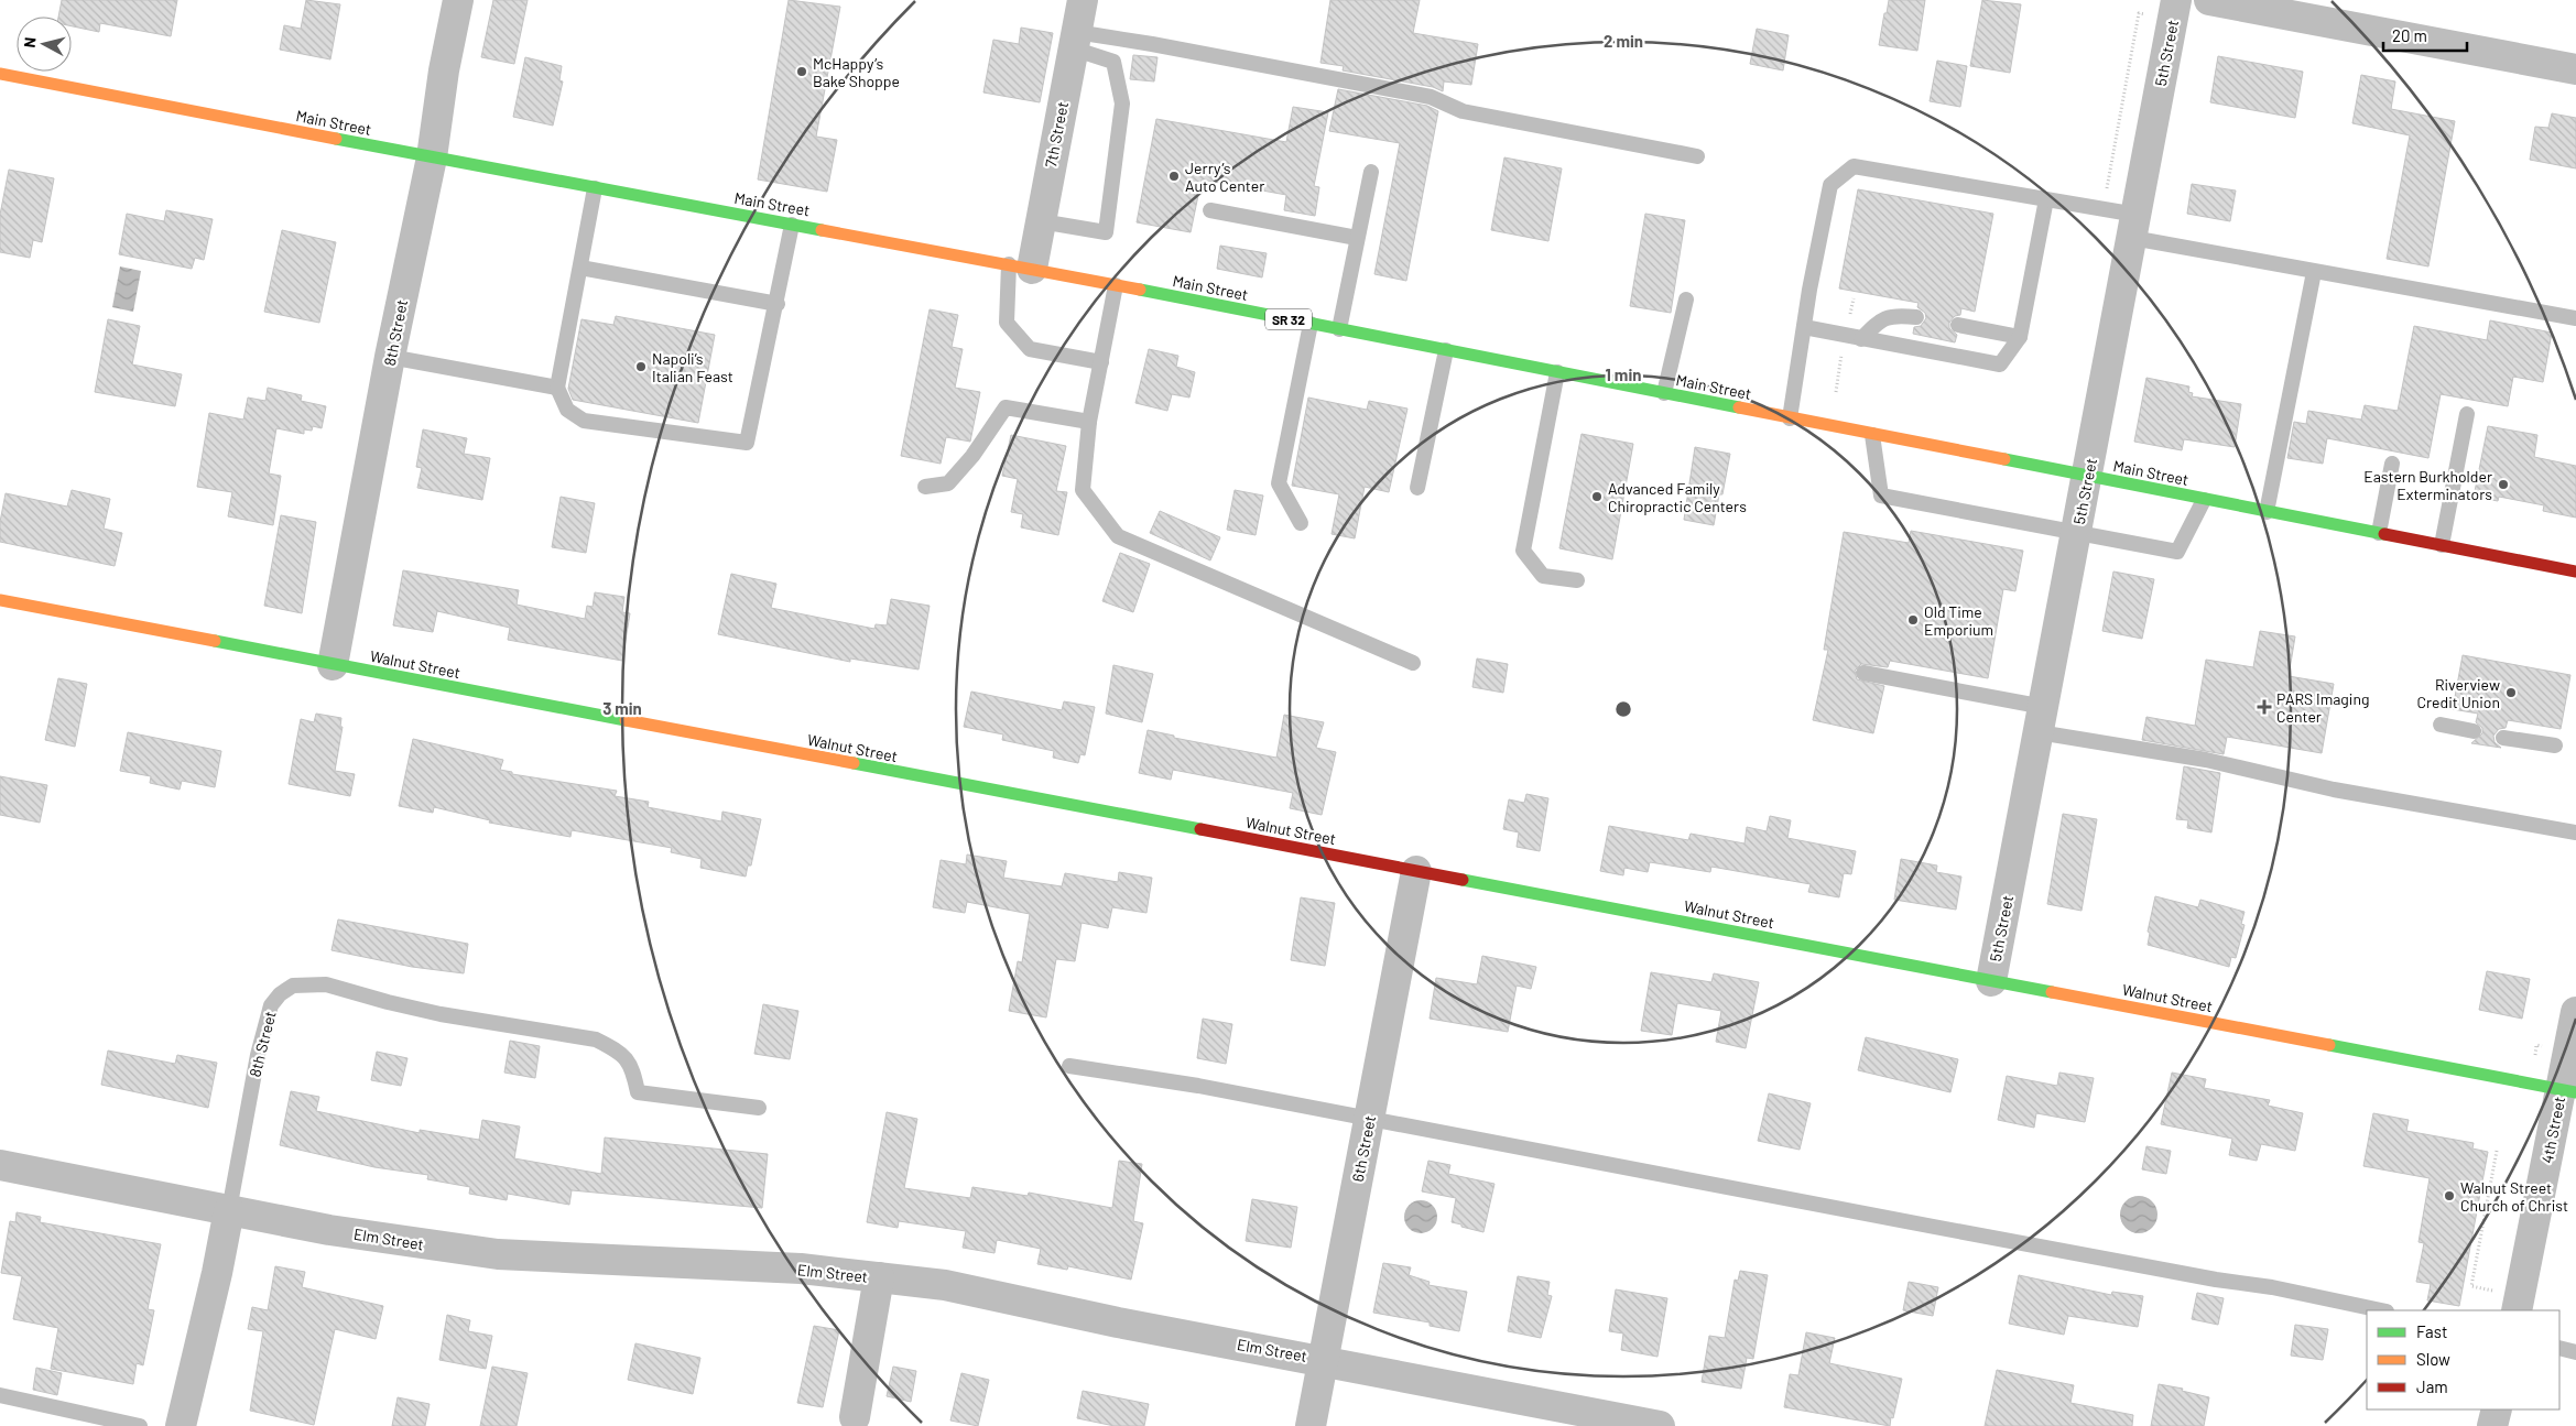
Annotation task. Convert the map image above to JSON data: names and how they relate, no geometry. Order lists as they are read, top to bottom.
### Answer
{
  "streets": {
    "main road": ["Main Street", "SR 32", "Walnut Street"],
    "street": [
      "5th Street",
      "7th Street",
      "8th Street",
      "4th Street",
      "6th Street",
      "Elm Street"
    ]
  },
  "crossings": [
    ["5th Street", "Main Street"],
    ["5th Street", "Walnut Street"],
    ["Main Street", "7th Street"],
    ["Main Street", "8th Street"],
    ["8th Street", "Walnut Street"],
    ["8th Street", "Elm Street"],
    ["Walnut Street", "4th Street"],
    ["Walnut Street", "6th Street"],
    ["6th Street", "Elm Street"]
  ],
  "places": {
    "other": [
      "McHappy’s Bake Shoppe",
      "Jerry’s Auto Center",
      "Napoli’s Italian Feast",
      "Eastern Burkholder Exterminators",
      "Advanced Family Chiropractic Centers",
      "Old Time Emporium",
      "Riverview Credit Union",
      "Walnut Street Church of Christ"
    ],
    "health": ["PARS Imaging Center"]
  },
  "legend": ["Fast", "Slow", "Jam"],
  "scale_bar": "20 m",
  "north": "left",
  "rings": ["2 min", "1 min", "3 min"]
}
